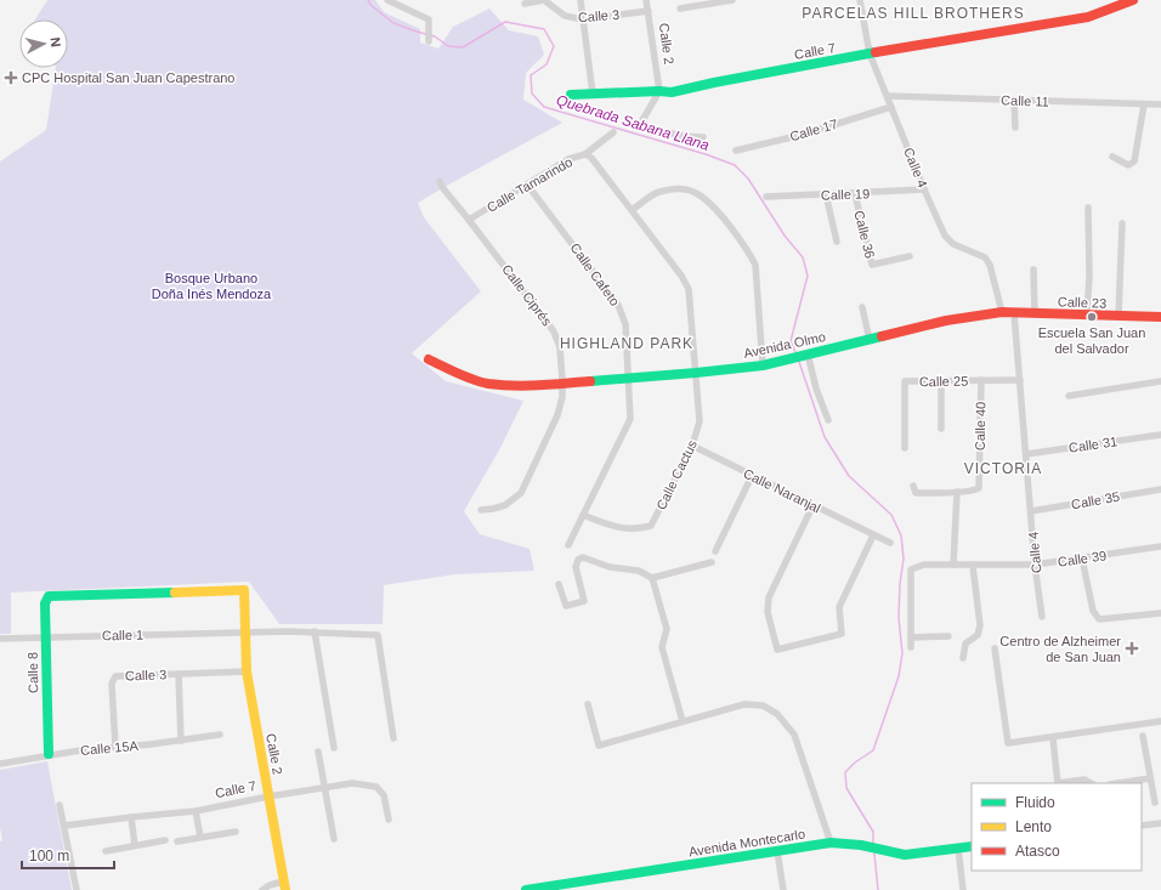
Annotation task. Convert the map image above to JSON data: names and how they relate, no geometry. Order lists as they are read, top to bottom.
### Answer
{
  "streets": {
    "street": [
      "Calle 3",
      "Calle 2",
      "Calle 7",
      "Calle 11",
      "Calle 17",
      "Calle 4",
      "Calle Tamarindo",
      "Calle 19",
      "Calle 36",
      "Calle Cafeto",
      "Calle Ciprés",
      "Calle 23",
      "Avenida Olmo",
      "Calle 25",
      "Calle 40",
      "Calle 31",
      "Calle Cactus",
      "Calle Naranjal",
      "Calle 35",
      "Calle 39",
      "Calle 1",
      "Calle 8",
      "Calle 15A",
      "Avenida Montecarlo"
    ]
  },
  "crossings": [
    ["Calle 3", "Calle 2"],
    ["Calle 3", "Calle 15A"],
    ["Calle 2", "Calle 7"],
    ["Calle 2", "Calle 1"],
    ["Calle 2", "Calle 8"],
    ["Calle 7", "Calle 4"],
    ["Calle 11", "Calle 4"],
    ["Calle 17", "Calle 4"],
    ["Calle 4", "Calle 19"],
    ["Calle 4", "Calle 23"],
    ["Calle 4", "Avenida Olmo"],
    ["Calle 4", "Calle 25"],
    ["Calle 4", "Calle 31"],
    ["Calle 4", "Calle 35"],
    ["Calle 4", "Calle 39"],
    ["Calle Tamarindo", "Calle Cafeto"],
    ["Calle Tamarindo", "Calle Ciprés"],
    ["Calle Tamarindo", "Calle Cactus"],
    ["Calle 19", "Calle 36"],
    ["Calle Cafeto", "Avenida Olmo"],
    ["Calle Cafeto", "Calle Cactus"],
    ["Calle Ciprés", "Avenida Olmo"],
    ["Calle 23", "Avenida Olmo"],
    ["Avenida Olmo", "Calle Cactus"],
    ["Calle 25", "Calle 40"],
    ["Calle Cactus", "Calle Naranjal"],
    ["Calle 1", "Calle 8"],
    ["Calle 8", "Calle 15A"]
  ],
  "districts": ["PARCELAS HILL BROTHERS", "HIGHLAND PARK", "VICTORIA"],
  "water": ["Quebrada Sabana Llana"],
  "parks": ["Bosque Urbano Doña Inés Mendoza"],
  "places": {
    "health": ["CPC Hospital San Juan Capestrano", "Centro de Alzheimer de San Juan"],
    "other": ["Escuela San Juan del Salvador"]
  },
  "legend": ["Fluido", "Lento", "Atasco"],
  "scale_bar": "100 m",
  "north": "right"
}
